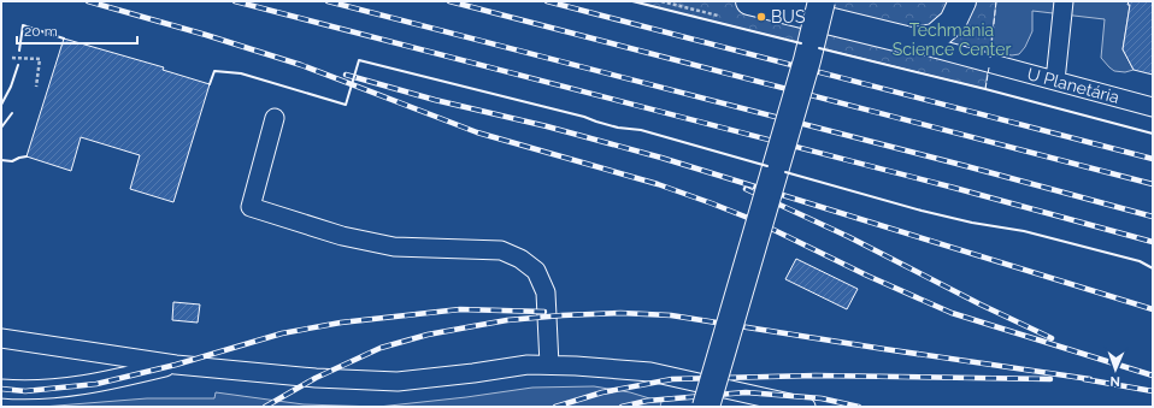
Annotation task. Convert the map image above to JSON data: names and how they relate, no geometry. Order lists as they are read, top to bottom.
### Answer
{
  "streets": {
    "street": ["U Planetária"]
  },
  "parks": ["Techmania Science Center"],
  "places": ["BUS"],
  "scale_bar": "20 m",
  "north": "bottom"
}
